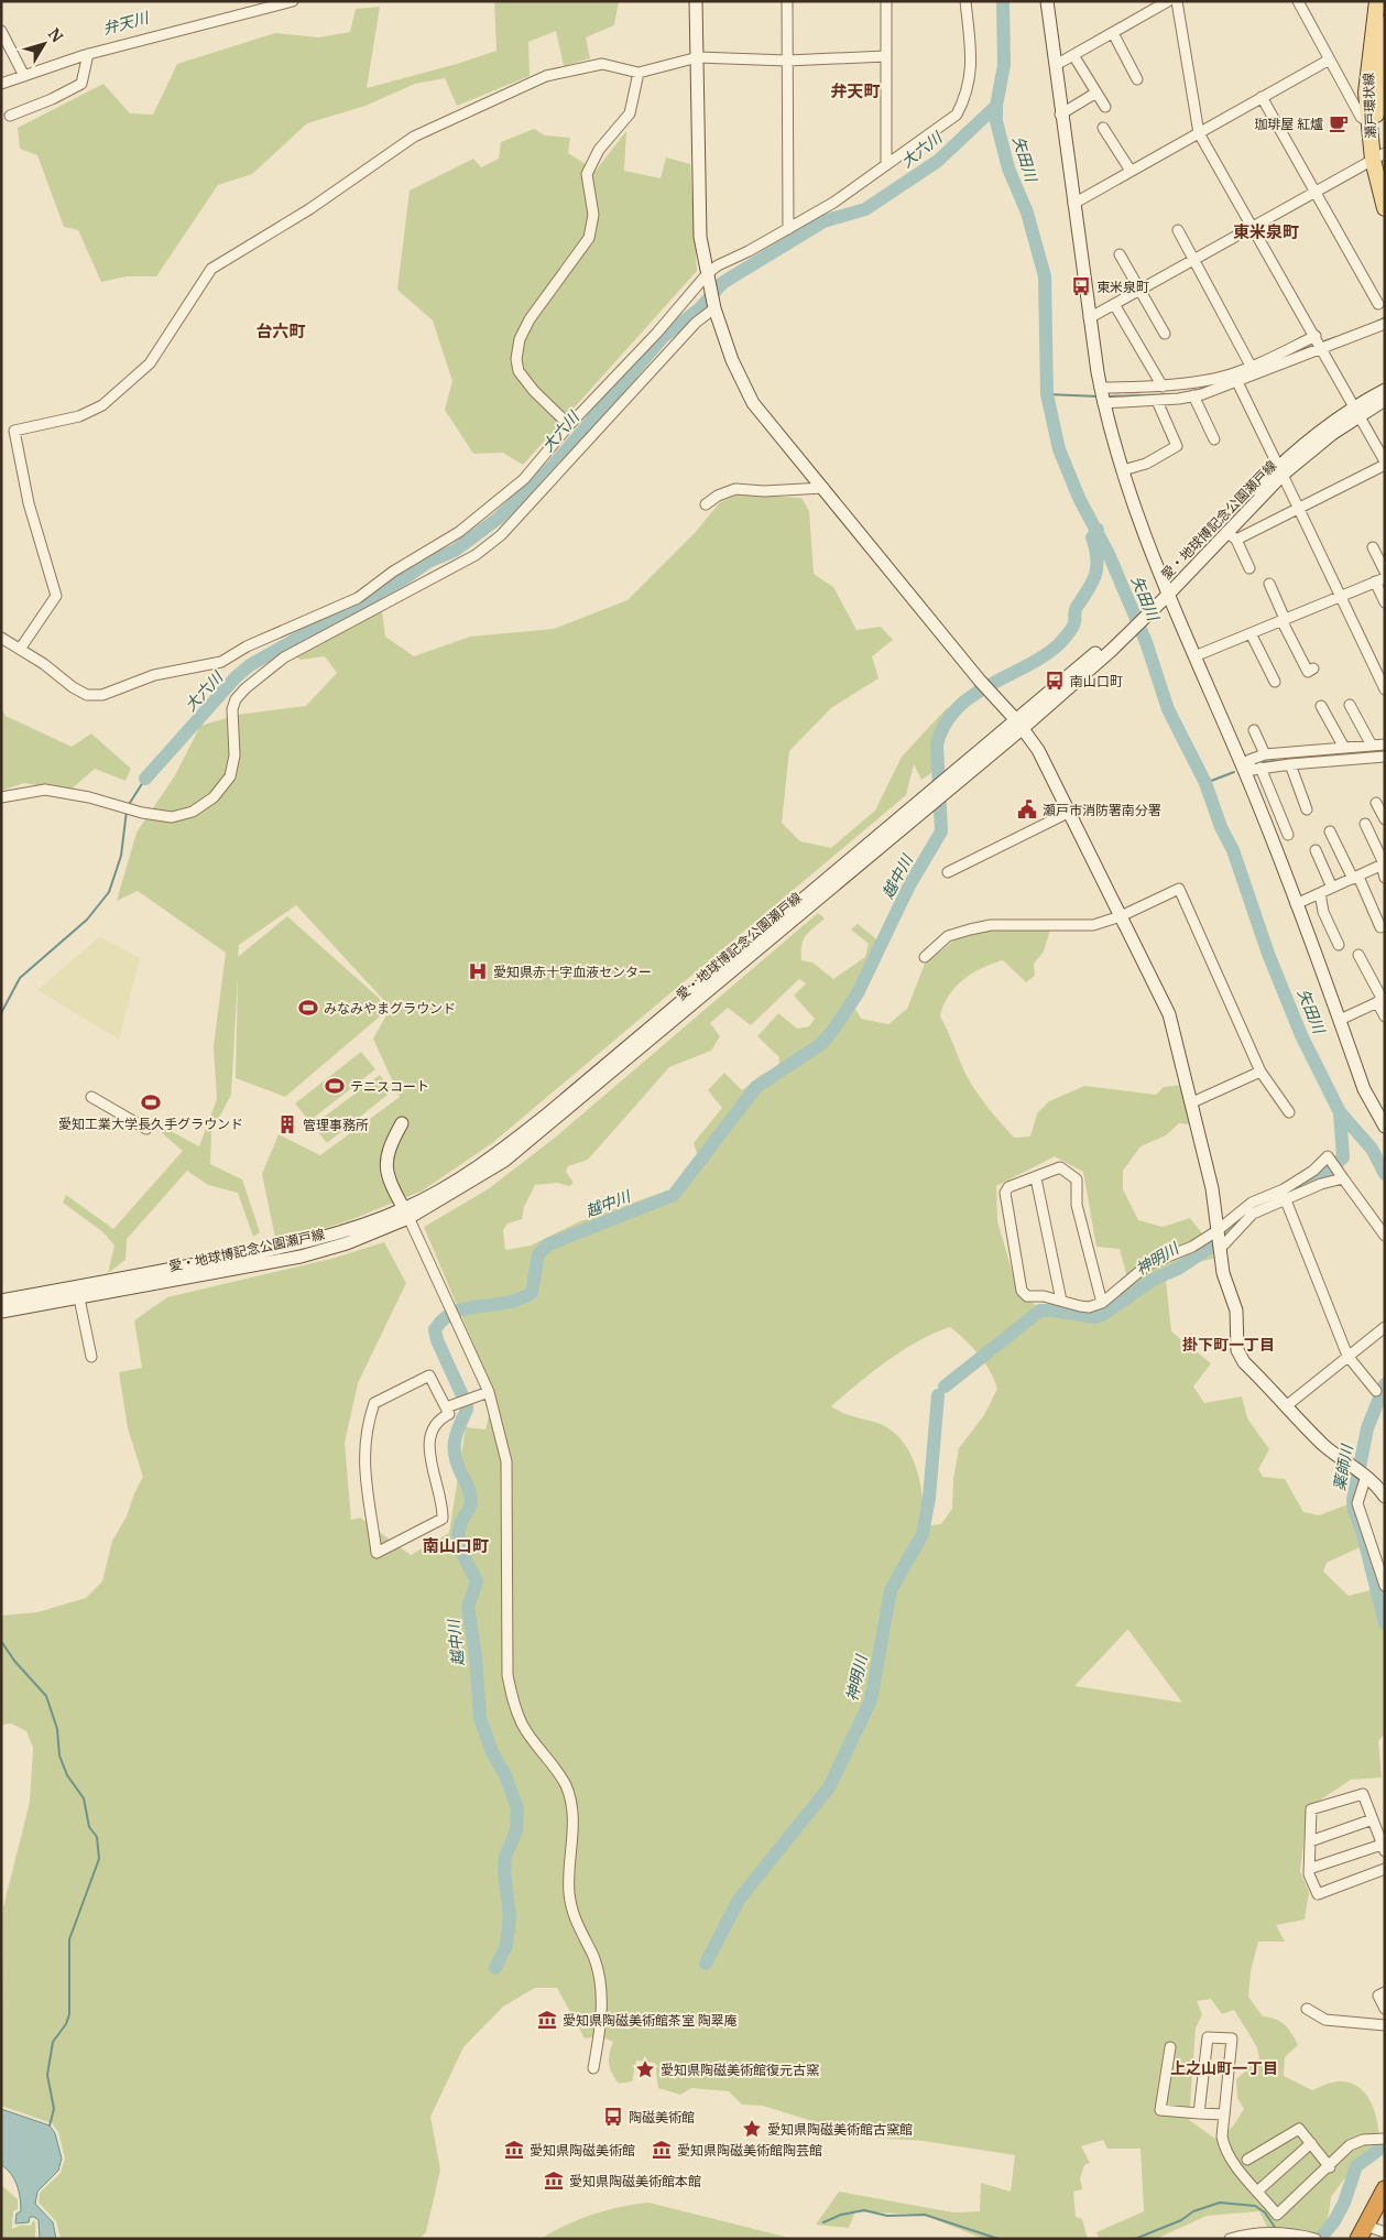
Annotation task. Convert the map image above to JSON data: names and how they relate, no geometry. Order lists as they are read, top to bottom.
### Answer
{
  "streets": {
    "main road": ["瀬戸環状線"],
    "street": ["愛・地球博記念公園瀬戸線"]
  },
  "districts": [
    "弁天町",
    "東米泉町",
    "台六町",
    "掛下町一丁目",
    "南山口町",
    "上之山町一丁目"
  ],
  "water": [
    "弁天川",
    "大六川",
    "矢田川",
    "越中川",
    "神明川",
    "薬師川"
  ],
  "places": {
    "cafe": ["珈琲屋 紅爐"],
    "bus stop": ["東米泉町", "南山口町", "陶磁美術館"],
    "public building": ["瀬戸市消防署南分署"],
    "hospital": ["愛知県赤十字血液センター"],
    "sports": ["みなみやまグラウンド", "テニスコート", "愛知工業大学長久手グラウンド"],
    "building": ["管理事務所"],
    "museum": [
      "愛知県陶磁美術館茶室 陶翠庵",
      "愛知県陶磁美術館",
      "愛知県陶磁美術館陶芸館",
      "愛知県陶磁美術館本館"
    ],
    "place": ["愛知県陶磁美術館復元古窯", "愛知県陶磁美術館古窯館"]
  },
  "north": "top right"
}
